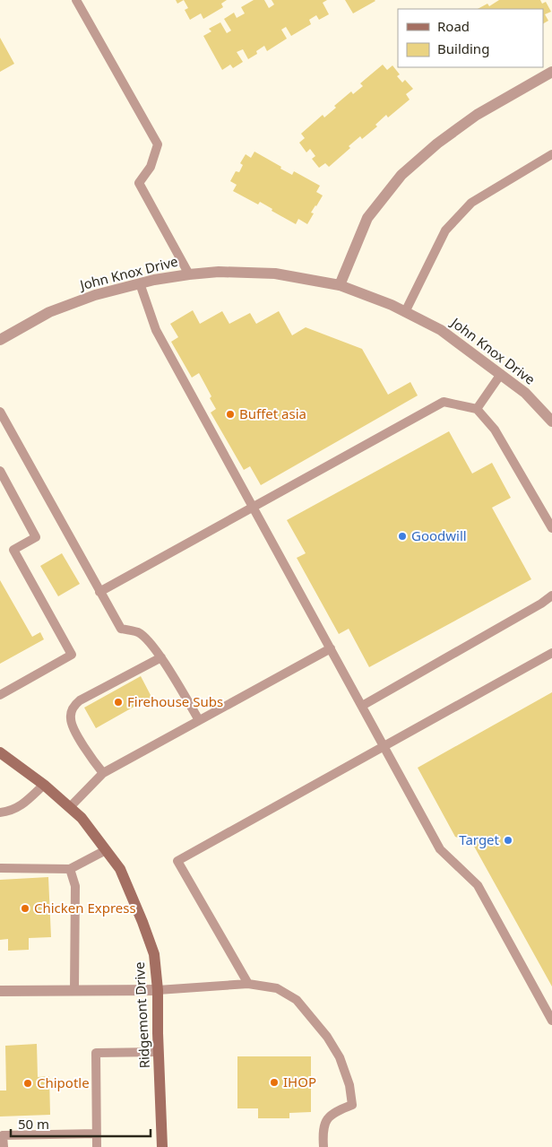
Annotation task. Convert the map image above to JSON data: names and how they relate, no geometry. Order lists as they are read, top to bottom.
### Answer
{
  "streets": {
    "street": ["John Knox Drive", "Ridgemont Drive"]
  },
  "places": [
    "Buffet asia",
    "Goodwill",
    "Firehouse Subs",
    "Target",
    "Chicken Express",
    "IHOP",
    "Chipotle"
  ],
  "legend": ["Road", "Building"],
  "scale_bar": "50 m"
}
